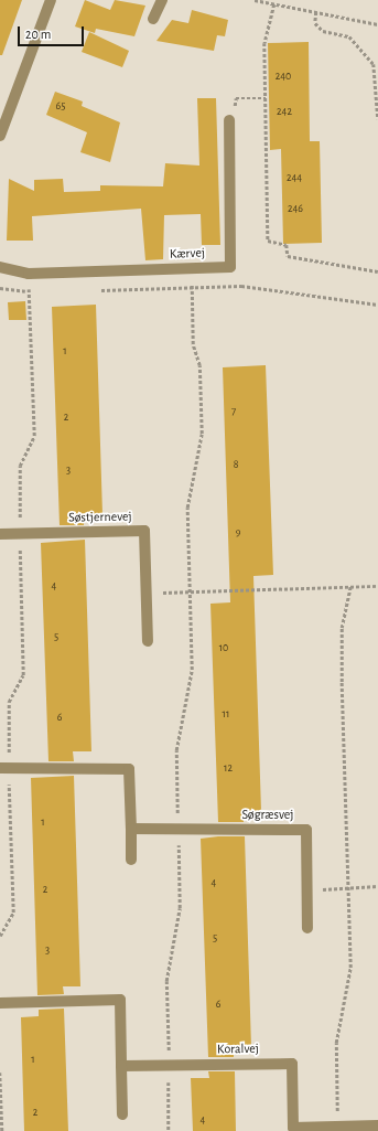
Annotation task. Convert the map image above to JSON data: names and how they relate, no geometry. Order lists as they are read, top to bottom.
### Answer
{
  "streets": {
    "street": [
      "Kærvej",
      "Søstjernevej",
      "Søgræsvej",
      "Koralvej"
    ]
  },
  "house_numbers": [
    "240",
    "65",
    "242",
    "244",
    "246",
    "1",
    "7",
    "2",
    "8",
    "3",
    "9",
    "4",
    "5",
    "10",
    "11",
    "6",
    "12",
    "1",
    "4",
    "2",
    "5",
    "3",
    "6",
    "1",
    "2",
    "4"
  ],
  "scale_bar": "20 m"
}
